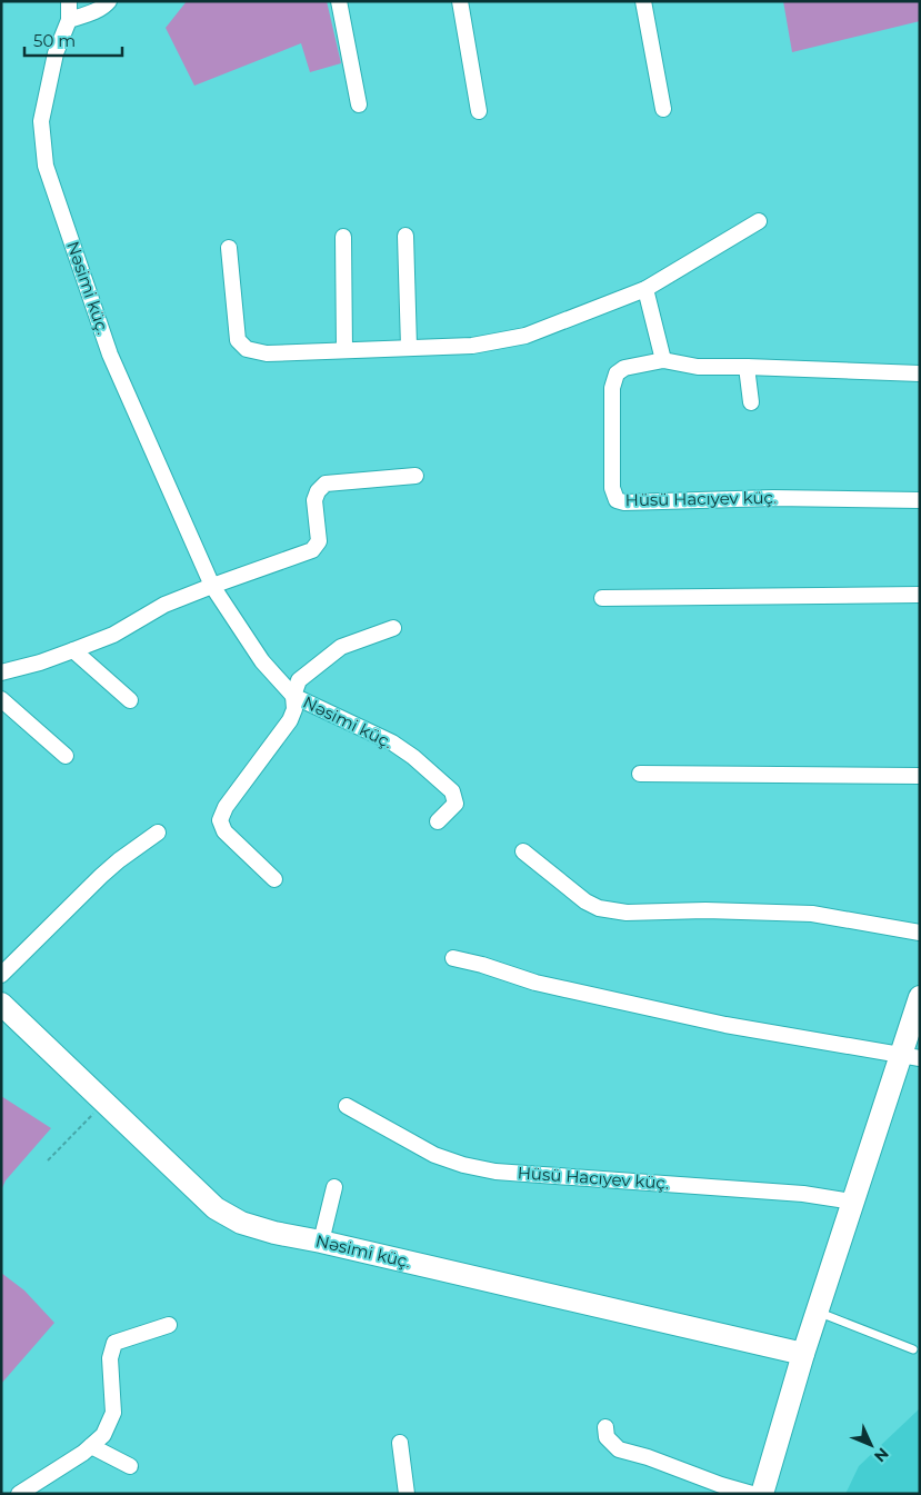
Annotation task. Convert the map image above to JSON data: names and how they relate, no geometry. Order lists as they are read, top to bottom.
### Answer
{
  "streets": {
    "street": ["Nəsimi küç.", "Hüsü Hacıyev küç."]
  },
  "scale_bar": "50 m",
  "north": "bottom right"
}
